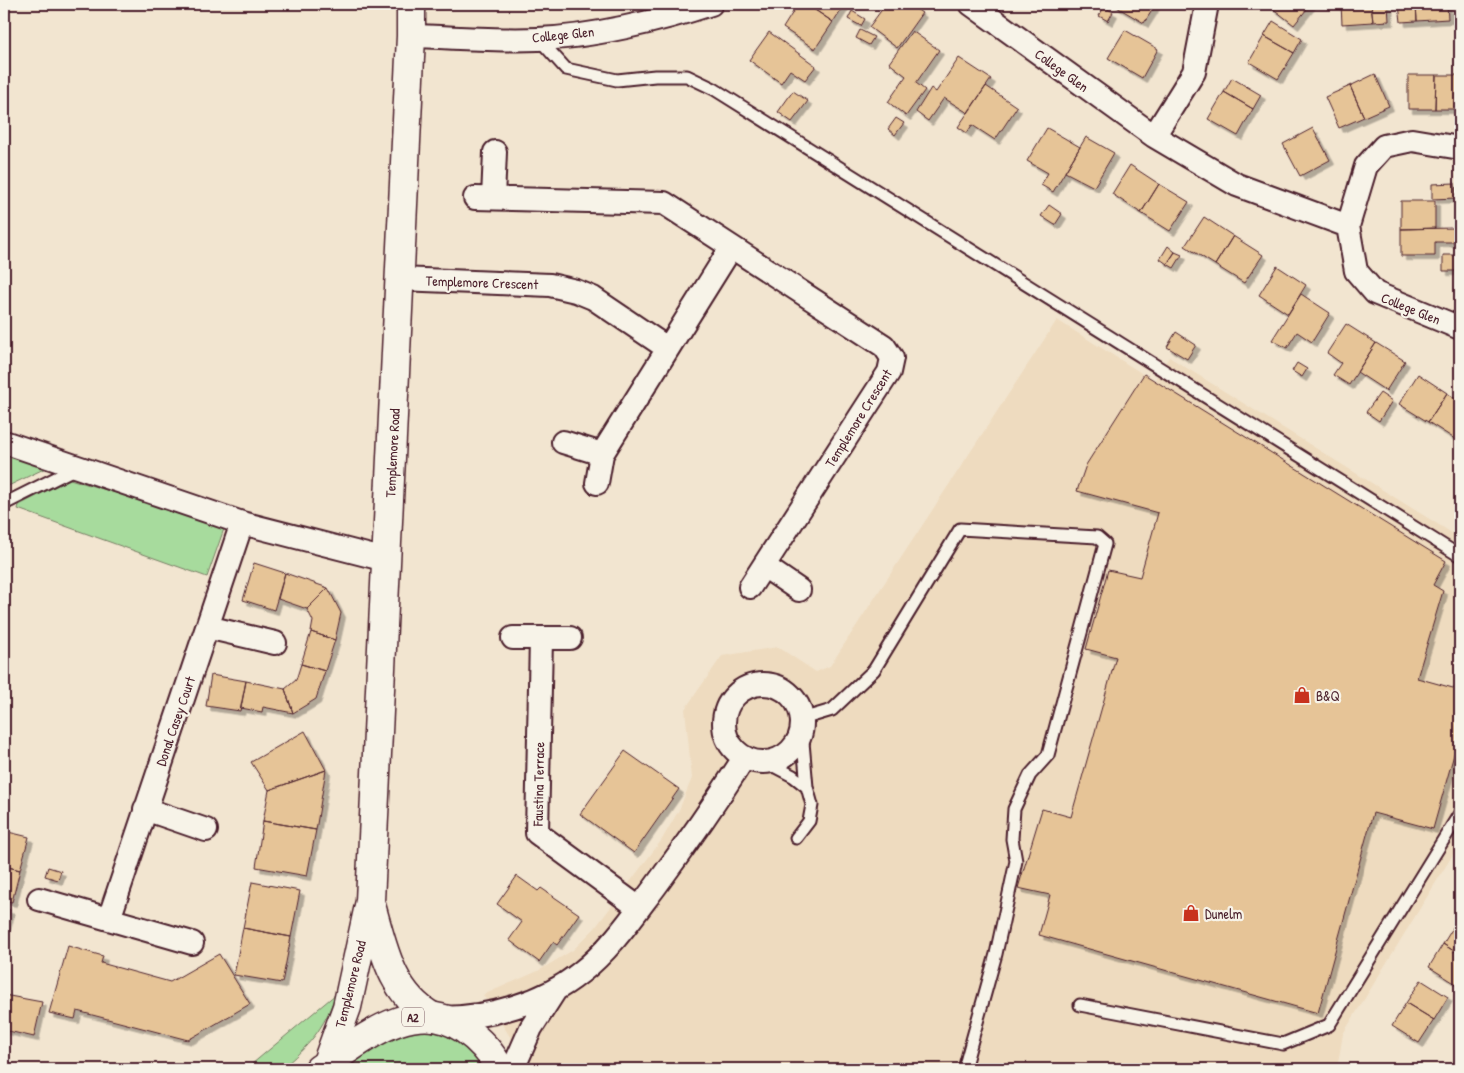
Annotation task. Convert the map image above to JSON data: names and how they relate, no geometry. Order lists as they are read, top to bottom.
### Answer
{
  "streets": {
    "main road": ["Templemore Road", "A2"],
    "street": [
      "College Glen",
      "Templemore Crescent",
      "Donal Casey Court",
      "Faustina Terrace"
    ]
  },
  "crossings": [
    ["College Glen", "Templemore Road"],
    ["Templemore Crescent", "Templemore Road"],
    ["Templemore Road", "A2"]
  ],
  "places": {
    "shop": ["B&Q", "Dunelm"]
  }
}
